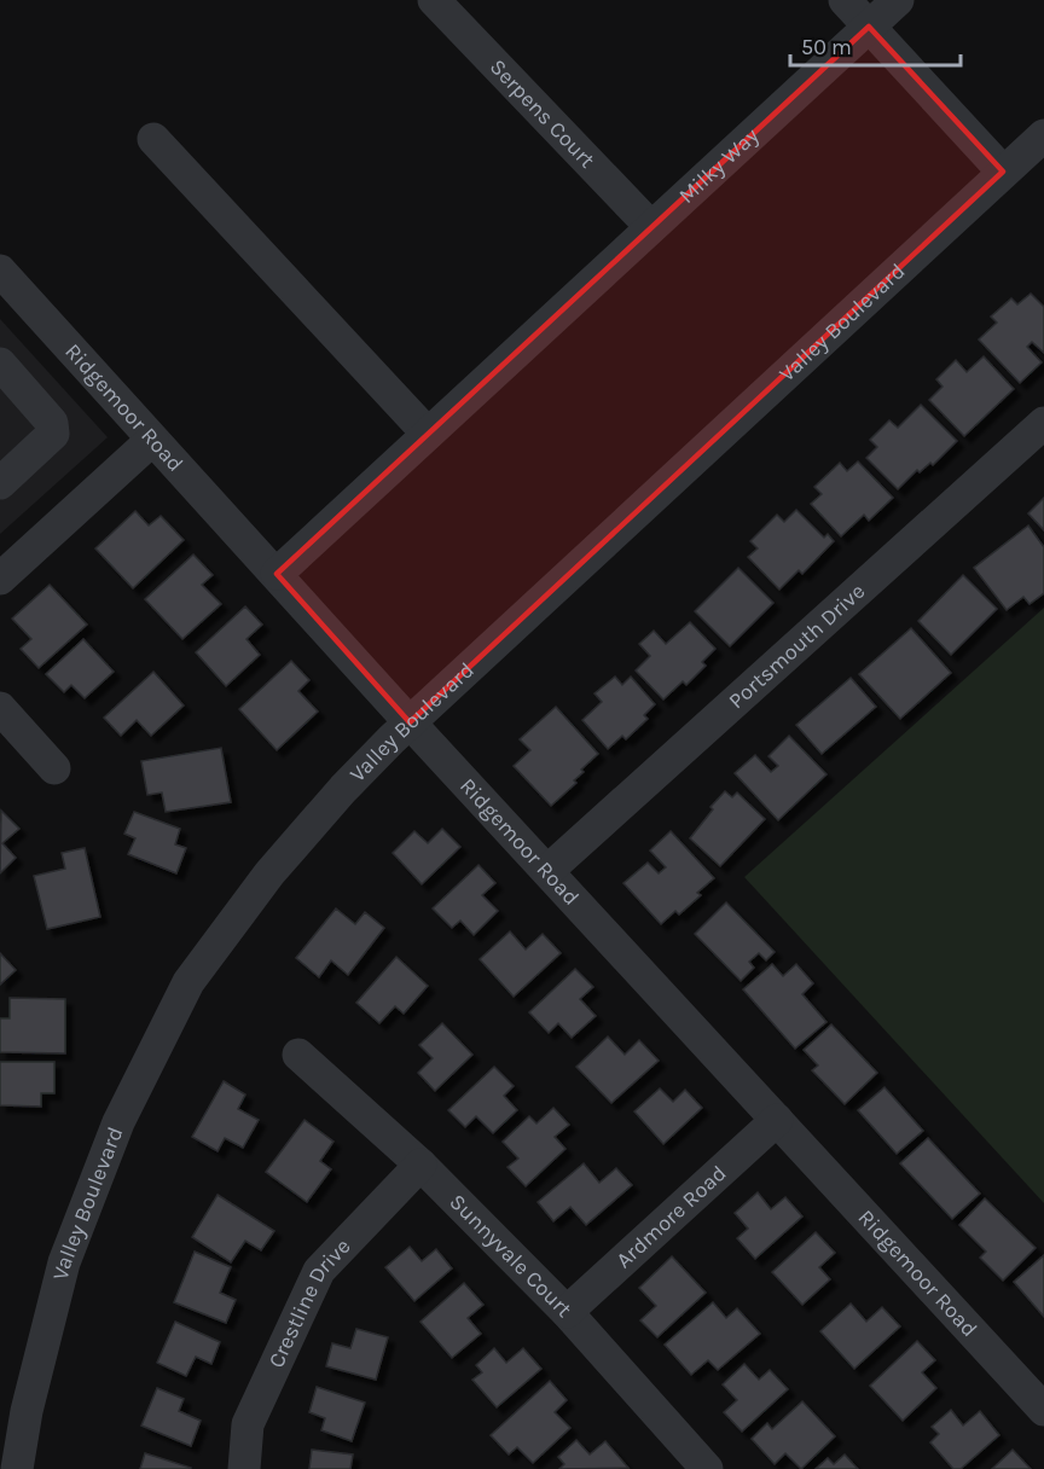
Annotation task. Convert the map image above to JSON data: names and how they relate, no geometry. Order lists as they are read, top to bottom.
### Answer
{
  "streets": {
    "street": [
      "Serpens Court",
      "Milky Way",
      "Valley Boulevard",
      "Ridgemoor Road",
      "Portsmouth Drive",
      "Ardmore Road",
      "Sunnyvale Court",
      "Crestline Drive"
    ]
  },
  "crossings": [
    ["Serpens Court", "Milky Way"],
    ["Milky Way", "Ridgemoor Road"],
    ["Valley Boulevard", "Ridgemoor Road"],
    ["Ridgemoor Road", "Portsmouth Drive"],
    ["Ridgemoor Road", "Ardmore Road"],
    ["Ardmore Road", "Sunnyvale Court"],
    ["Sunnyvale Court", "Crestline Drive"]
  ],
  "scale_bar": "50 m"
}
